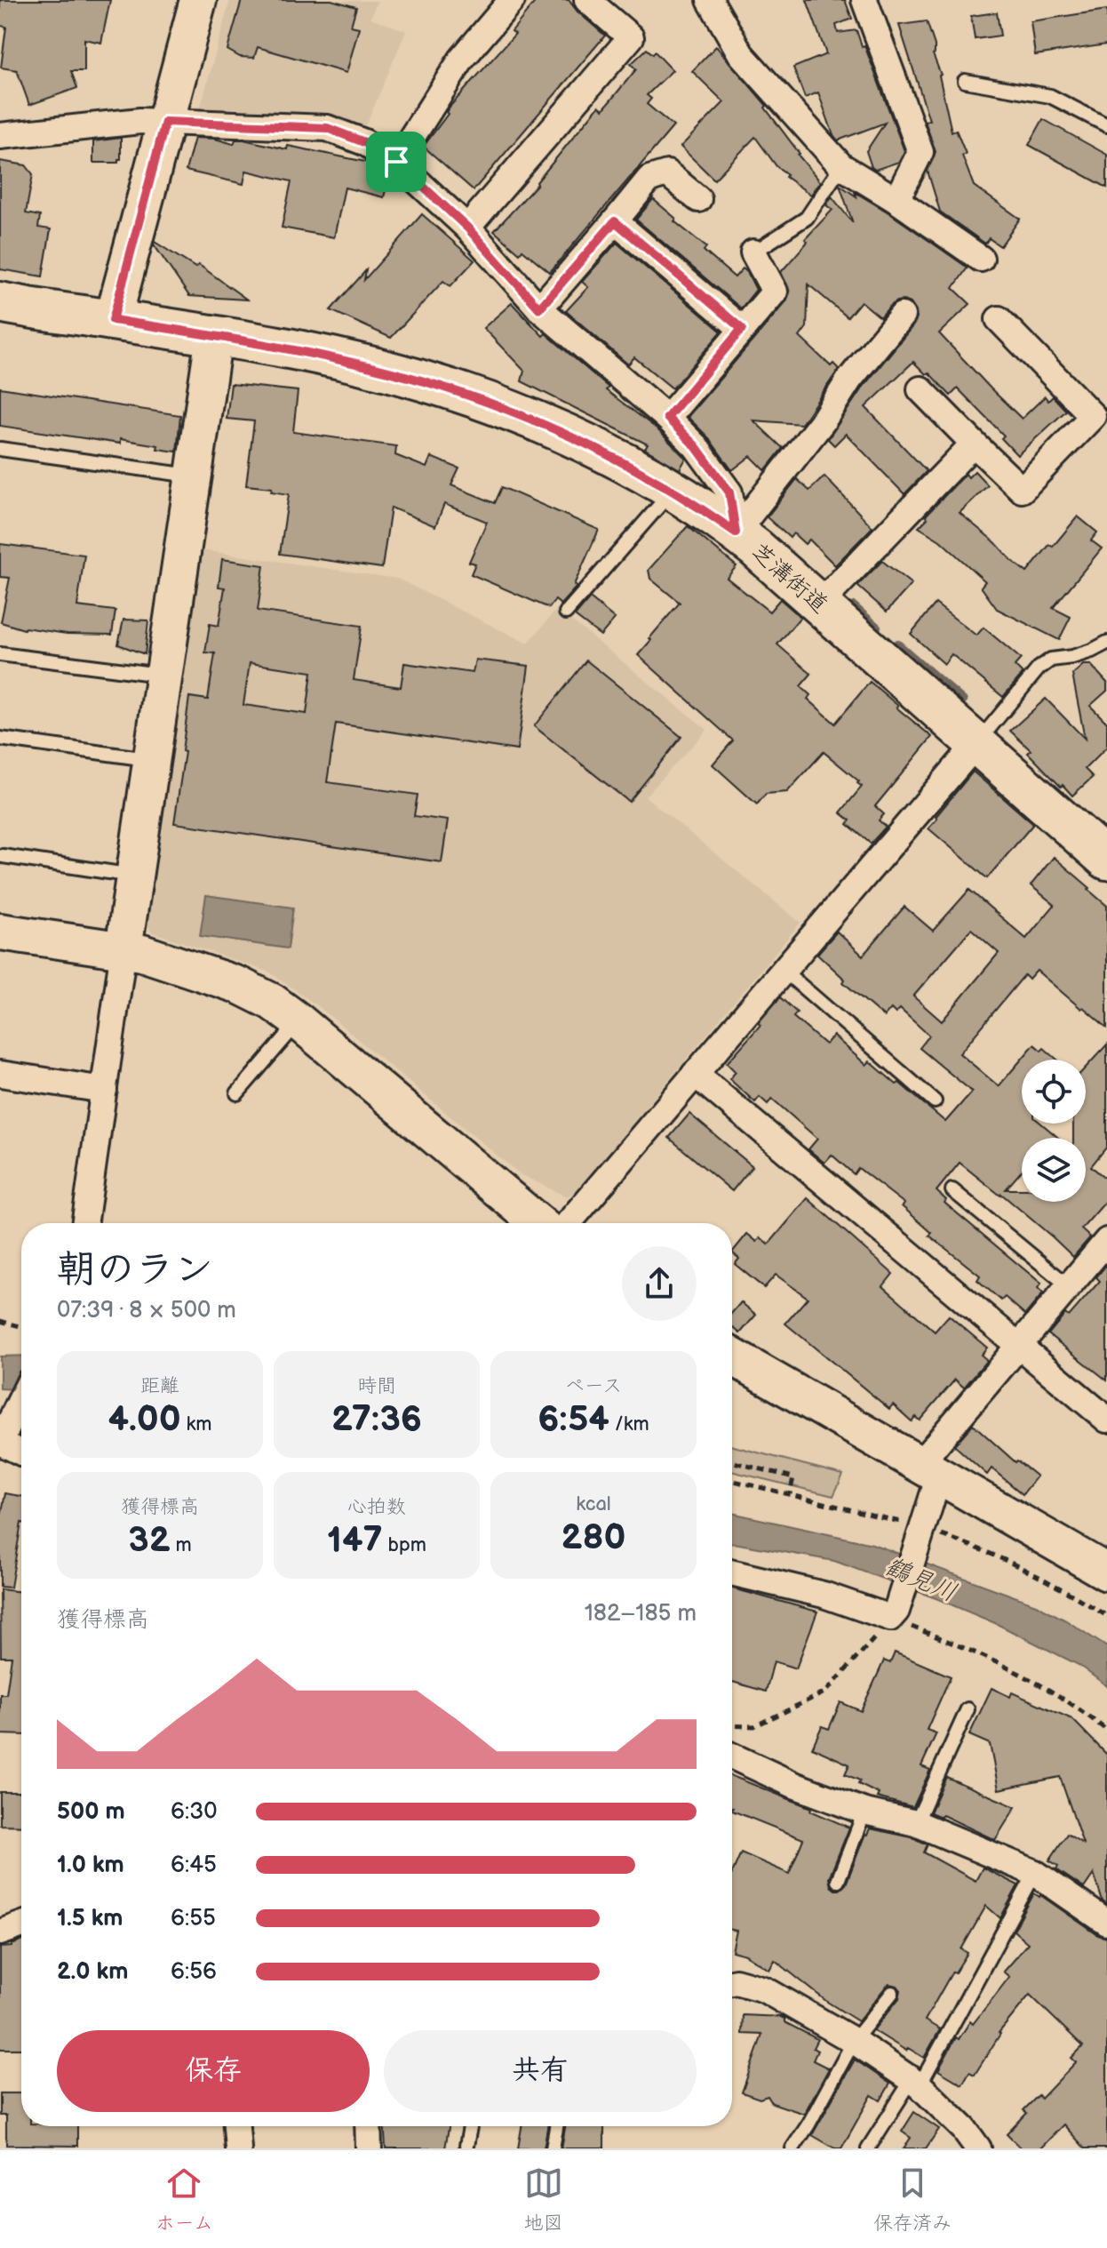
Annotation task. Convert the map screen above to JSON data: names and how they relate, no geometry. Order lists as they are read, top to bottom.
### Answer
{
  "streets": {
    "main road": ["芝溝街道"]
  },
  "water": ["鶴見川"],
  "page": {
    "heading": ["朝のラン", "07:39 · 8 × 500 m"],
    "stats": [
      ["距離", "4.00 km"],
      ["時間", "27:36"],
      ["ペース", "6:54 /km"],
      ["獲得標高", "32 m"],
      ["心拍数", "147 bpm"],
      ["kcal", "280"]
    ],
    "chart": ["獲得標高", "182–185 m"],
    "list": [
      {
        "name": "500 m",
        "note": "6:30"
      },
      {
        "name": "1.0 km",
        "note": "6:45"
      },
      {
        "name": "1.5 km",
        "note": "6:55"
      },
      {
        "name": "2.0 km",
        "note": "6:56"
      }
    ],
    "buttons": ["保存", "共有"],
    "tabs": ["ホーム", "地図", "保存済み"]
  }
}
